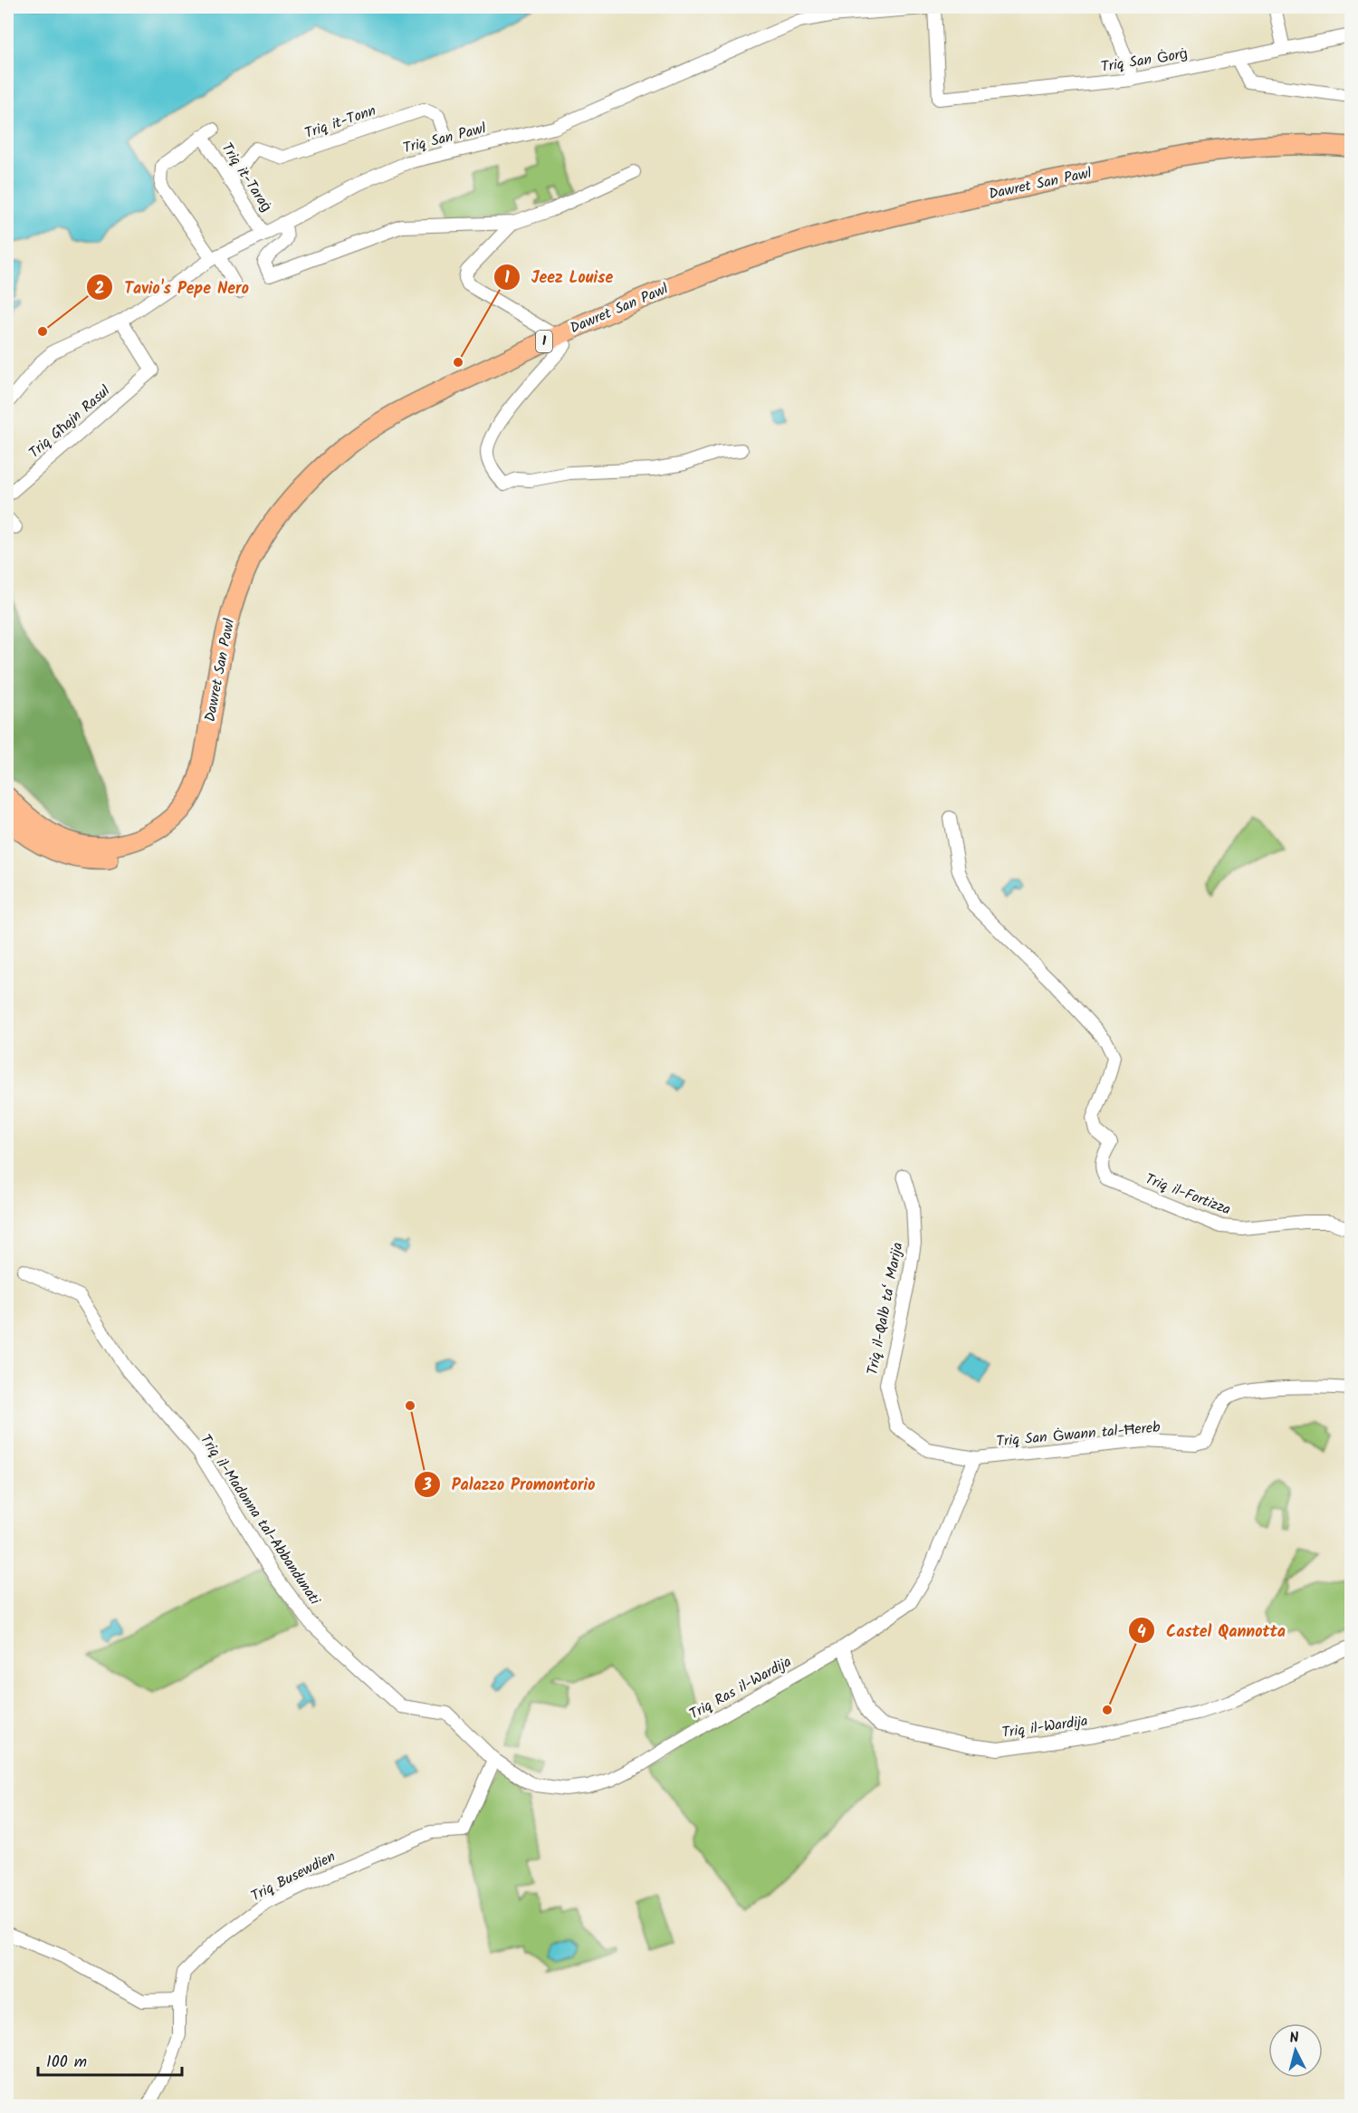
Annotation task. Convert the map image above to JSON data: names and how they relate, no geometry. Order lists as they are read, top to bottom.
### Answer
{
  "streets": {
    "highway": ["Dawret San Pawl", "1"],
    "street": [
      "Triq San Ġorġ",
      "Triq it-Tonn",
      "Triq San Pawl",
      "Triq it-Taraġ",
      "Triq Għajn Rasul",
      "Triq il-Fortizza",
      "Triq il-Qalb ta‘ Marija",
      "Triq San Ġwann tal-Ħereb",
      "Triq il-Madonna tal-Abbandunati",
      "Triq Ras il-Wardija",
      "Triq il-Wardija",
      "Triq Busewdien"
    ]
  },
  "crossings": [
    ["Triq San Ġorġ", "Triq San Pawl"],
    ["Triq it-Tonn", "Triq San Pawl"],
    ["Triq it-Tonn", "Triq it-Taraġ"],
    ["Triq San Pawl", "Triq it-Taraġ"],
    ["Triq San Pawl", "Triq Għajn Rasul"],
    ["Triq il-Qalb ta‘ Marija", "Triq San Ġwann tal-Ħereb"],
    ["Triq il-Qalb ta‘ Marija", "Triq Ras il-Wardija"],
    ["Triq San Ġwann tal-Ħereb", "Triq Ras il-Wardija"],
    ["Triq il-Madonna tal-Abbandunati", "Triq Ras il-Wardija"],
    ["Triq Ras il-Wardija", "Triq il-Wardija"],
    ["Triq Ras il-Wardija", "Triq Busewdien"]
  ],
  "places": [
    "Tavio's Pepe Nero",
    "Jeez Louise",
    "Palazzo Promontorio",
    "Castel Qannotta"
  ],
  "scale_bar": "100 m",
  "north": "top"
}
